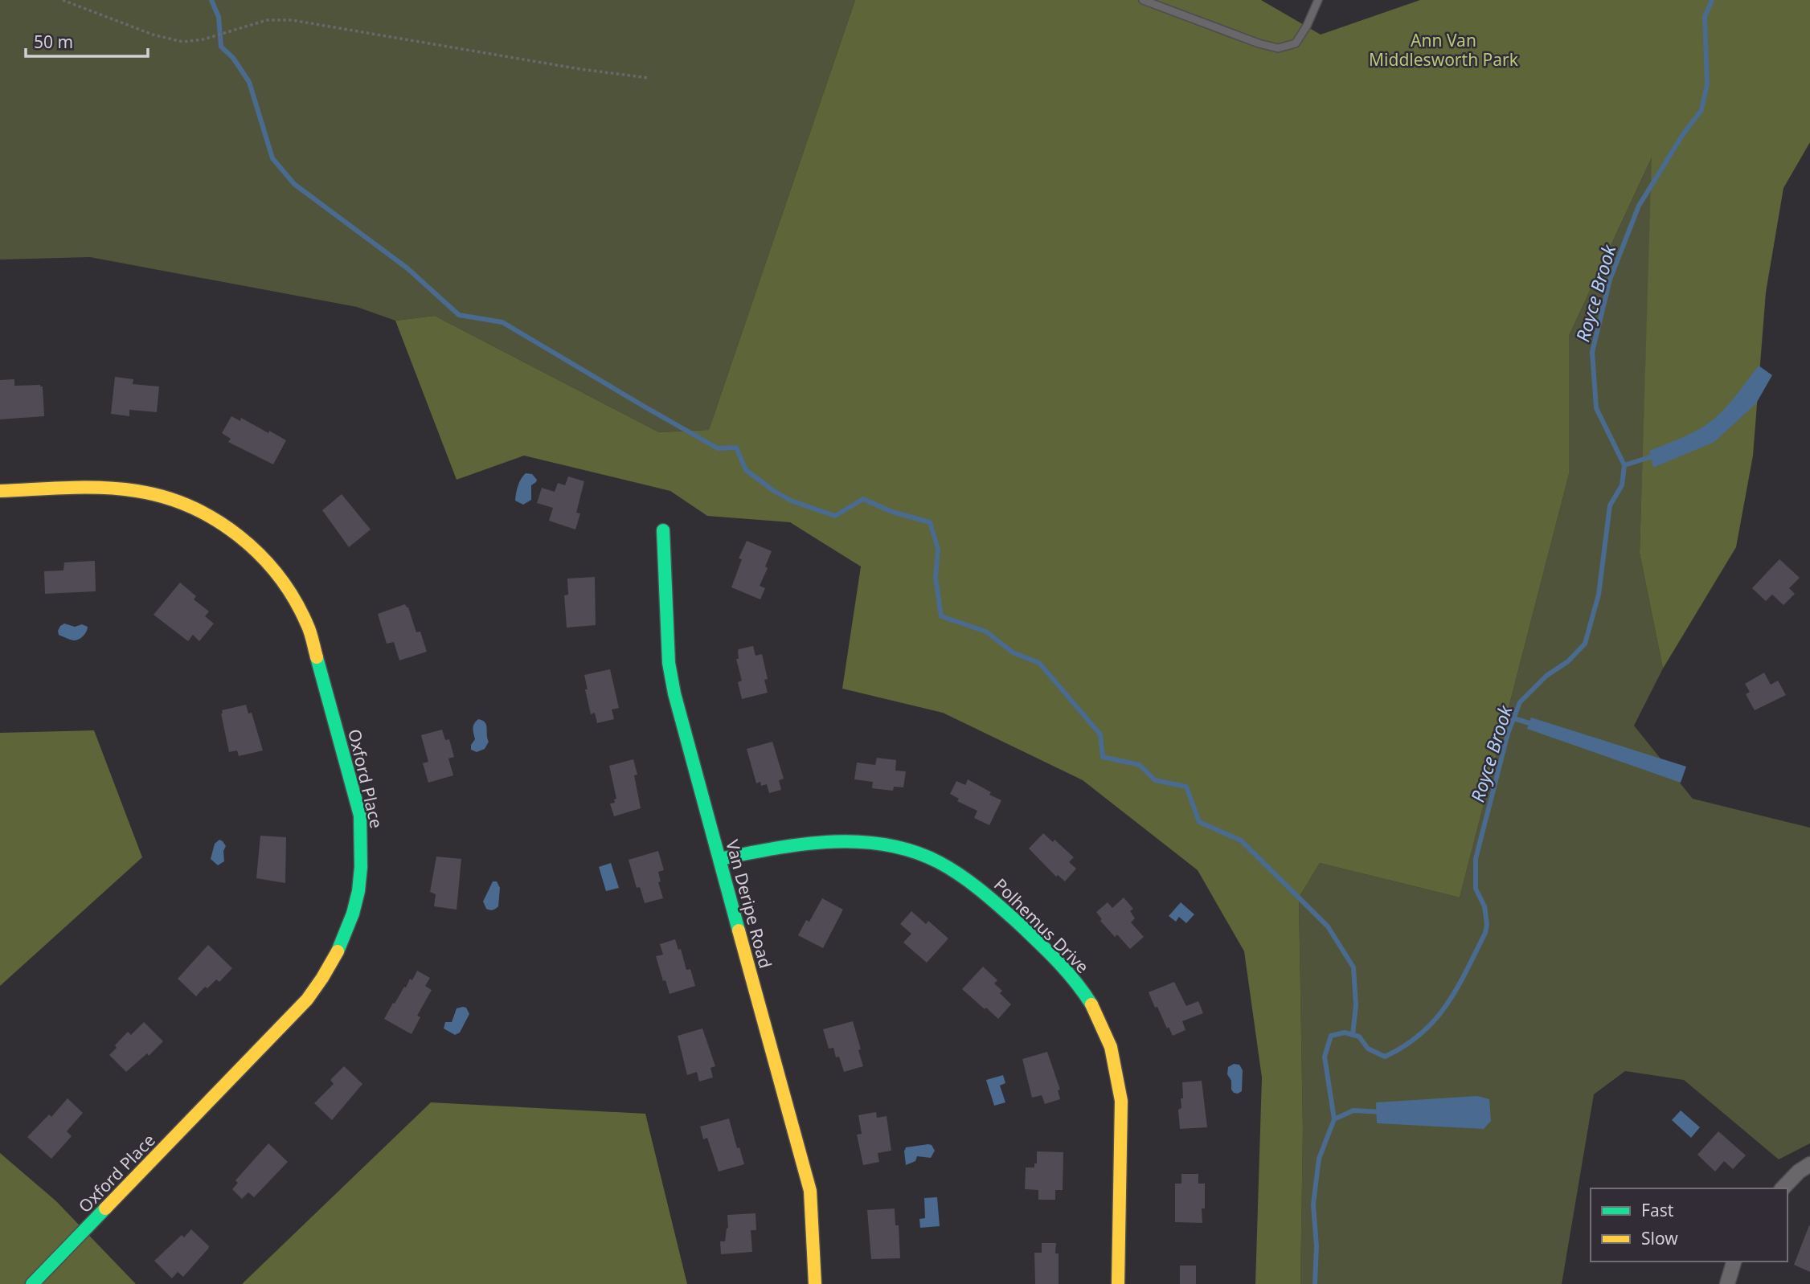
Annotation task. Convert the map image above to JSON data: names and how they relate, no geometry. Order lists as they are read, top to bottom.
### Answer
{
  "streets": {
    "street": ["Oxford Place", "Van Deripe Road", "Polhemus Drive"]
  },
  "crossings": [
    ["Van Deripe Road", "Polhemus Drive"]
  ],
  "water": ["Royce Brook"],
  "parks": ["Ann Van Middlesworth Park"],
  "legend": ["Fast", "Slow"],
  "scale_bar": "50 m"
}
